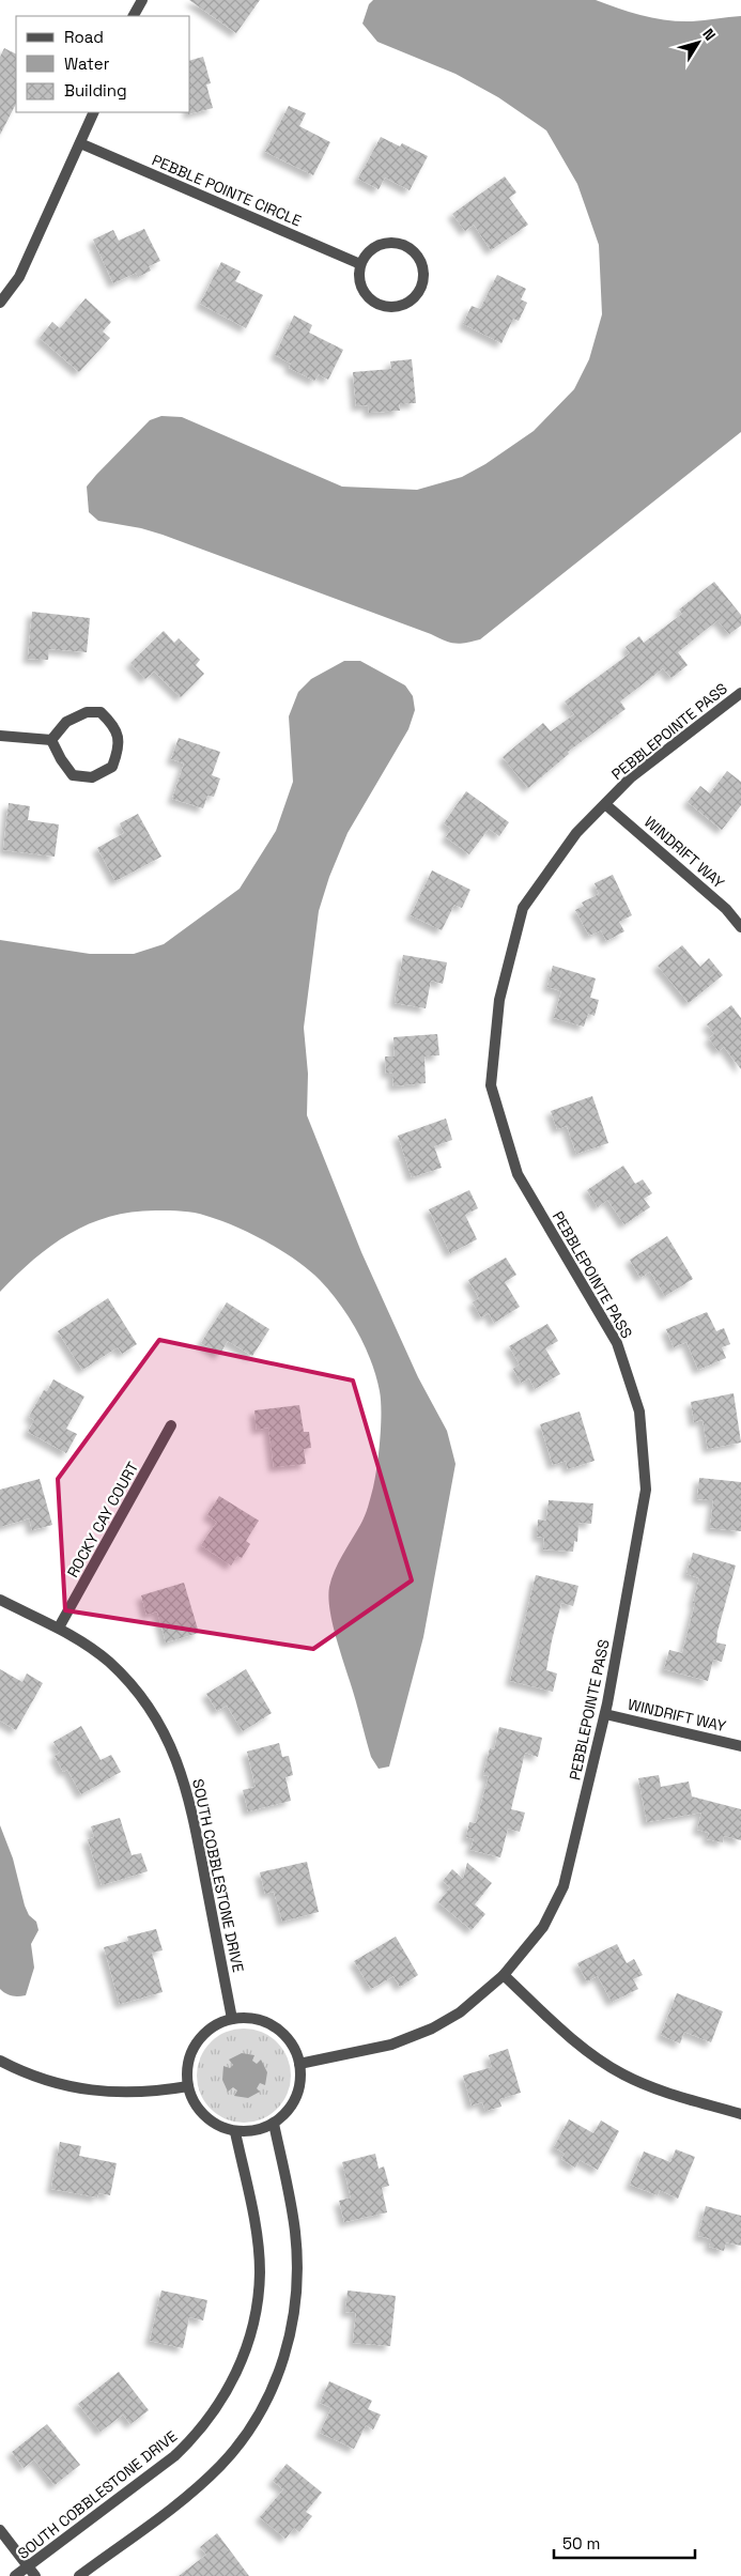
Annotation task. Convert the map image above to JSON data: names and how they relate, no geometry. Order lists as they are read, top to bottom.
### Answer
{
  "streets": {
    "street": [
      "PEBBLE POINTE CIRCLE",
      "PEBBLEPOINTE PASS",
      "WINDRIFT WAY",
      "ROCKY CAY COURT",
      "SOUTH COBBLESTONE DRIVE"
    ]
  },
  "crossings": [
    ["PEBBLEPOINTE PASS", "WINDRIFT WAY"],
    ["PEBBLEPOINTE PASS", "SOUTH COBBLESTONE DRIVE"],
    ["ROCKY CAY COURT", "SOUTH COBBLESTONE DRIVE"]
  ],
  "legend": ["Road", "Water", "Building"],
  "scale_bar": "50 m",
  "north": "top right"
}
